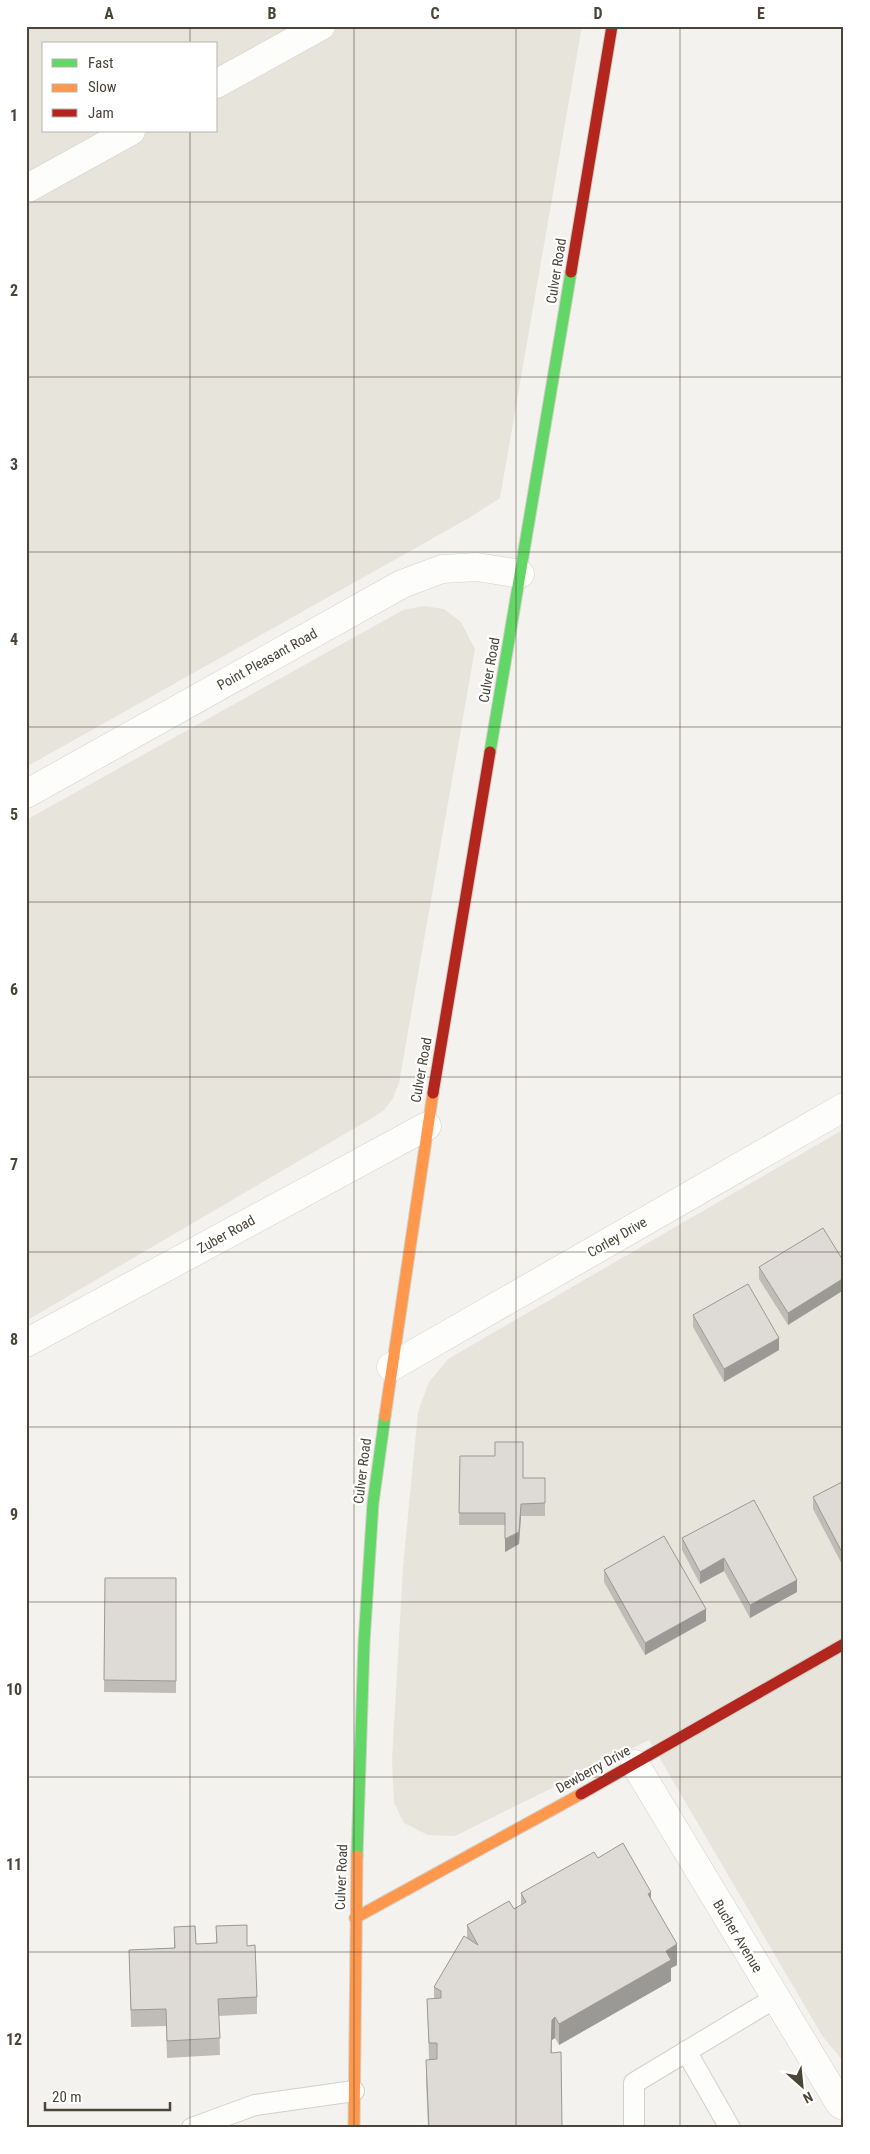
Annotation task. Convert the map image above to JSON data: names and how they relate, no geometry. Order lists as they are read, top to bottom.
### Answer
{
  "streets": {
    "main road": ["Culver Road", "Dewberry Drive"],
    "street": [
      "Point Pleasant Road",
      "Zuber Road",
      "Corley Drive",
      "Bucher Avenue"
    ]
  },
  "crossings": [
    ["Culver Road", "Point Pleasant Road"],
    ["Culver Road", "Zuber Road"],
    ["Culver Road", "Corley Drive"],
    ["Culver Road", "Dewberry Drive"],
    ["Dewberry Drive", "Bucher Avenue"]
  ],
  "legend": ["Fast", "Slow", "Jam"],
  "scale_bar": "20 m",
  "north": "bottom right",
  "grid": {
    "columns": [
      "A",
      "B",
      "C",
      "D",
      "E"
    ],
    "rows": [
      "1",
      "2",
      "3",
      "4",
      "5",
      "6",
      "7",
      "8",
      "9",
      "10",
      "11",
      "12"
    ]
  }
}
